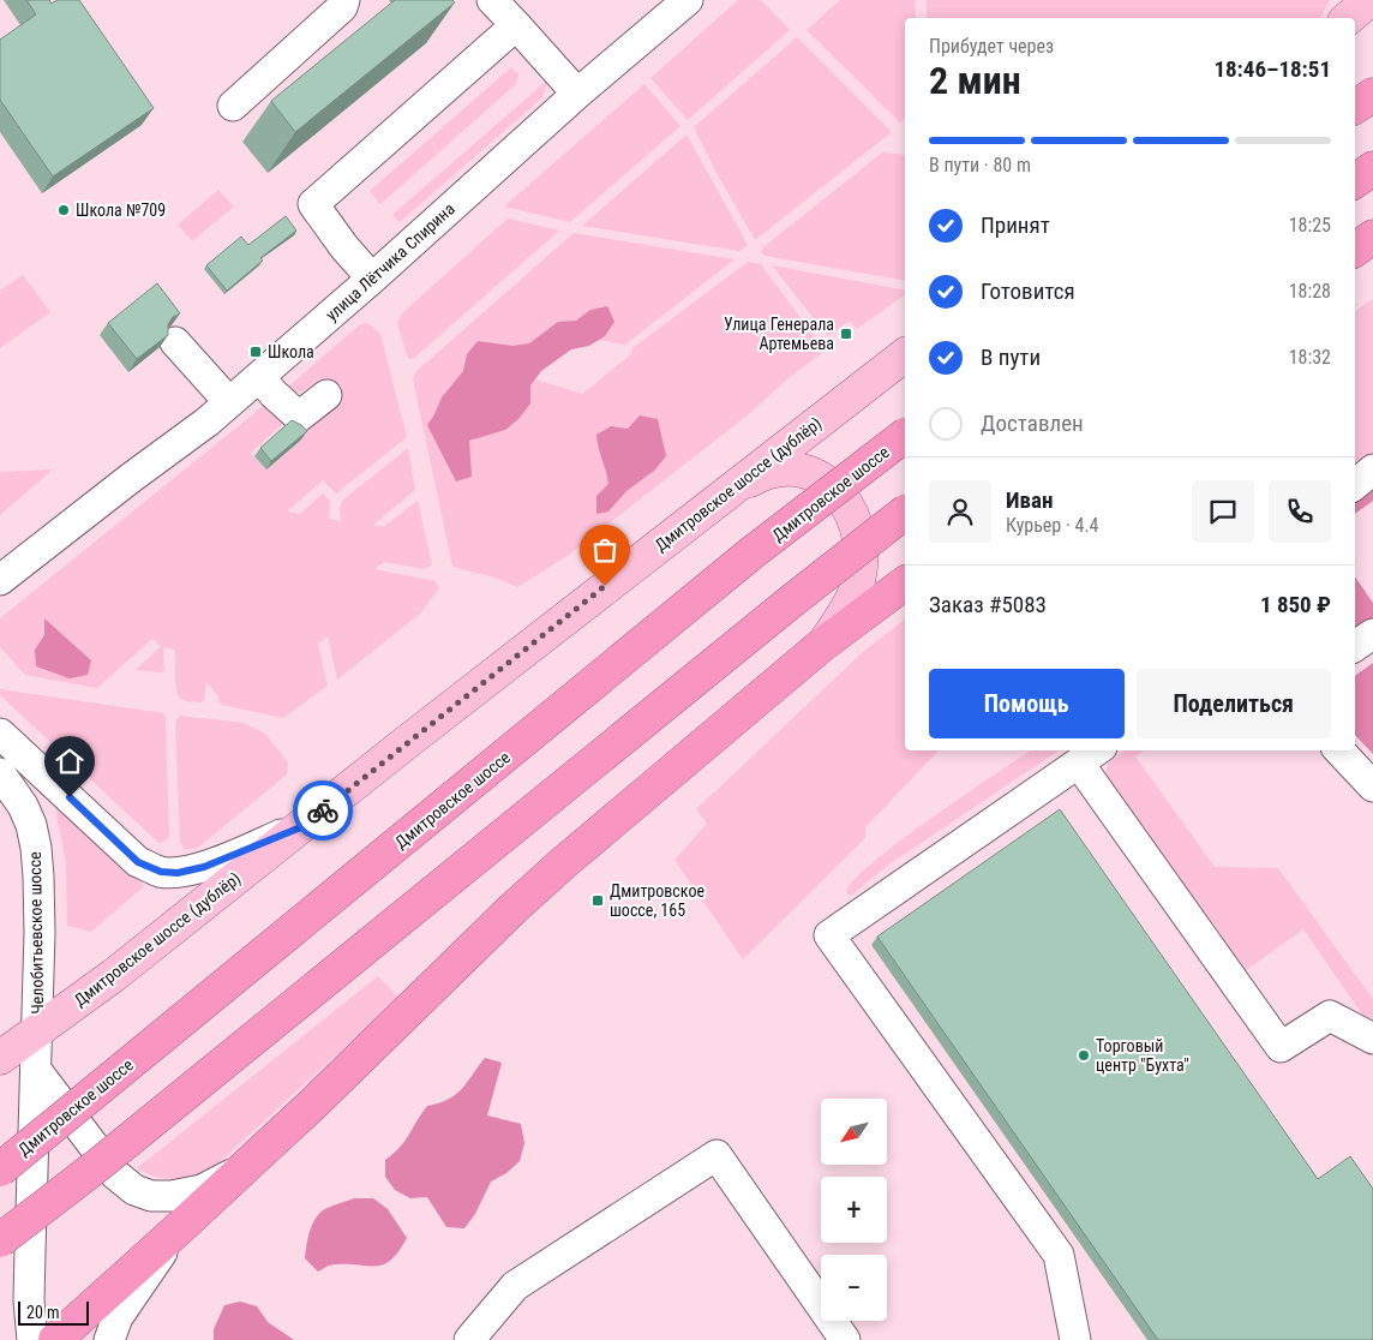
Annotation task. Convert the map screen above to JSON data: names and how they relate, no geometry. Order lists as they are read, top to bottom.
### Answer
{
  "streets": {
    "highway": ["Дмитровское шоссе"],
    "main road": ["Дмитровское шоссе (дублёр)"],
    "street": ["улица Лётчика Спирина", "Челобитьевское шоссе"]
  },
  "crossings": [
    ["Дмитровское шоссе (дублёр)", "Челобитьевское шоссе"]
  ],
  "places": {
    "other": ["Школа №709", "Торговый центр \"Бухта\""],
    "transit": ["Улица Генерала Артемьева", "Школа", "Дмитровское шоссе, 165"]
  },
  "scale_bar": "20 m",
  "north": "bottom left",
  "page": {
    "heading": ["2 мин", "Прибудет через", "18:46–18:51"],
    "panel": [
      "Иван",
      "Курьер · 4.4",
      "Заказ #5083",
      "1 850 ₽"
    ],
    "bar": "В пути · 80 m",
    "list": [
      ["Принят", "18:25"],
      ["Готовится", "18:28"],
      ["В пути", "18:32"],
      "Доставлен"
    ],
    "buttons": ["Помощь", "Поделиться"],
    "map_buttons": ["+", "−"],
    "scale": "20 m"
  }
}
